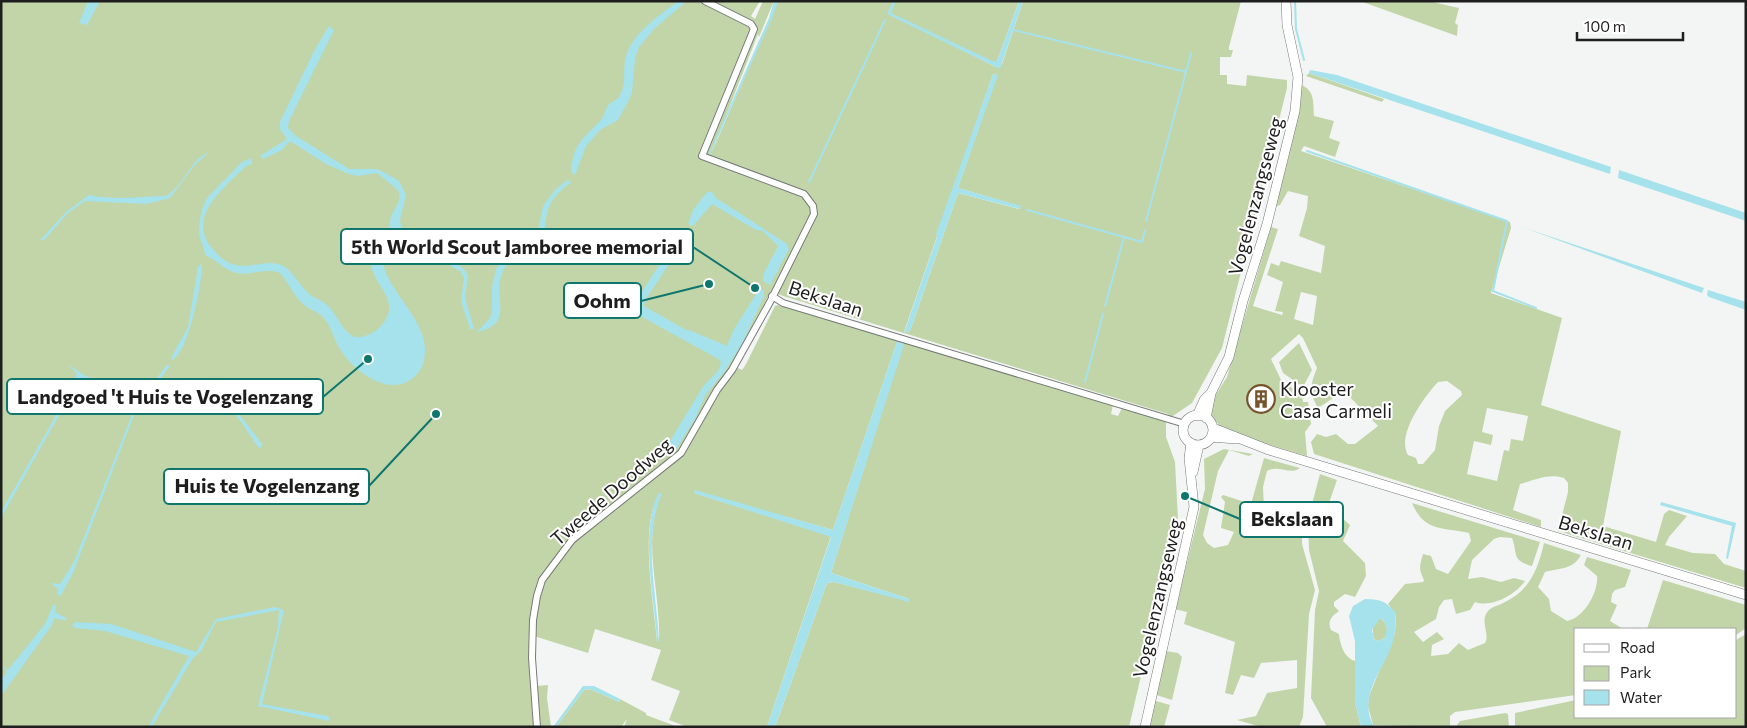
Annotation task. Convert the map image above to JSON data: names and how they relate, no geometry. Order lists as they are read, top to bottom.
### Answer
{
  "streets": {
    "main road": ["Vogelenzangseweg", "Bekslaan"],
    "street": ["Tweede Doodweg"]
  },
  "crossings": [
    ["Vogelenzangseweg", "Bekslaan"],
    ["Bekslaan", "Tweede Doodweg"]
  ],
  "places": {
    "other": [
      "Oohm",
      "5th World Scout Jamboree memorial",
      "Landgoed 't Huis te Vogelenzang",
      "Huis te Vogelenzang",
      "Bekslaan"
    ],
    "building": ["Klooster Casa Carmeli"]
  },
  "legend": ["Road", "Park", "Water"],
  "scale_bar": "100 m"
}
